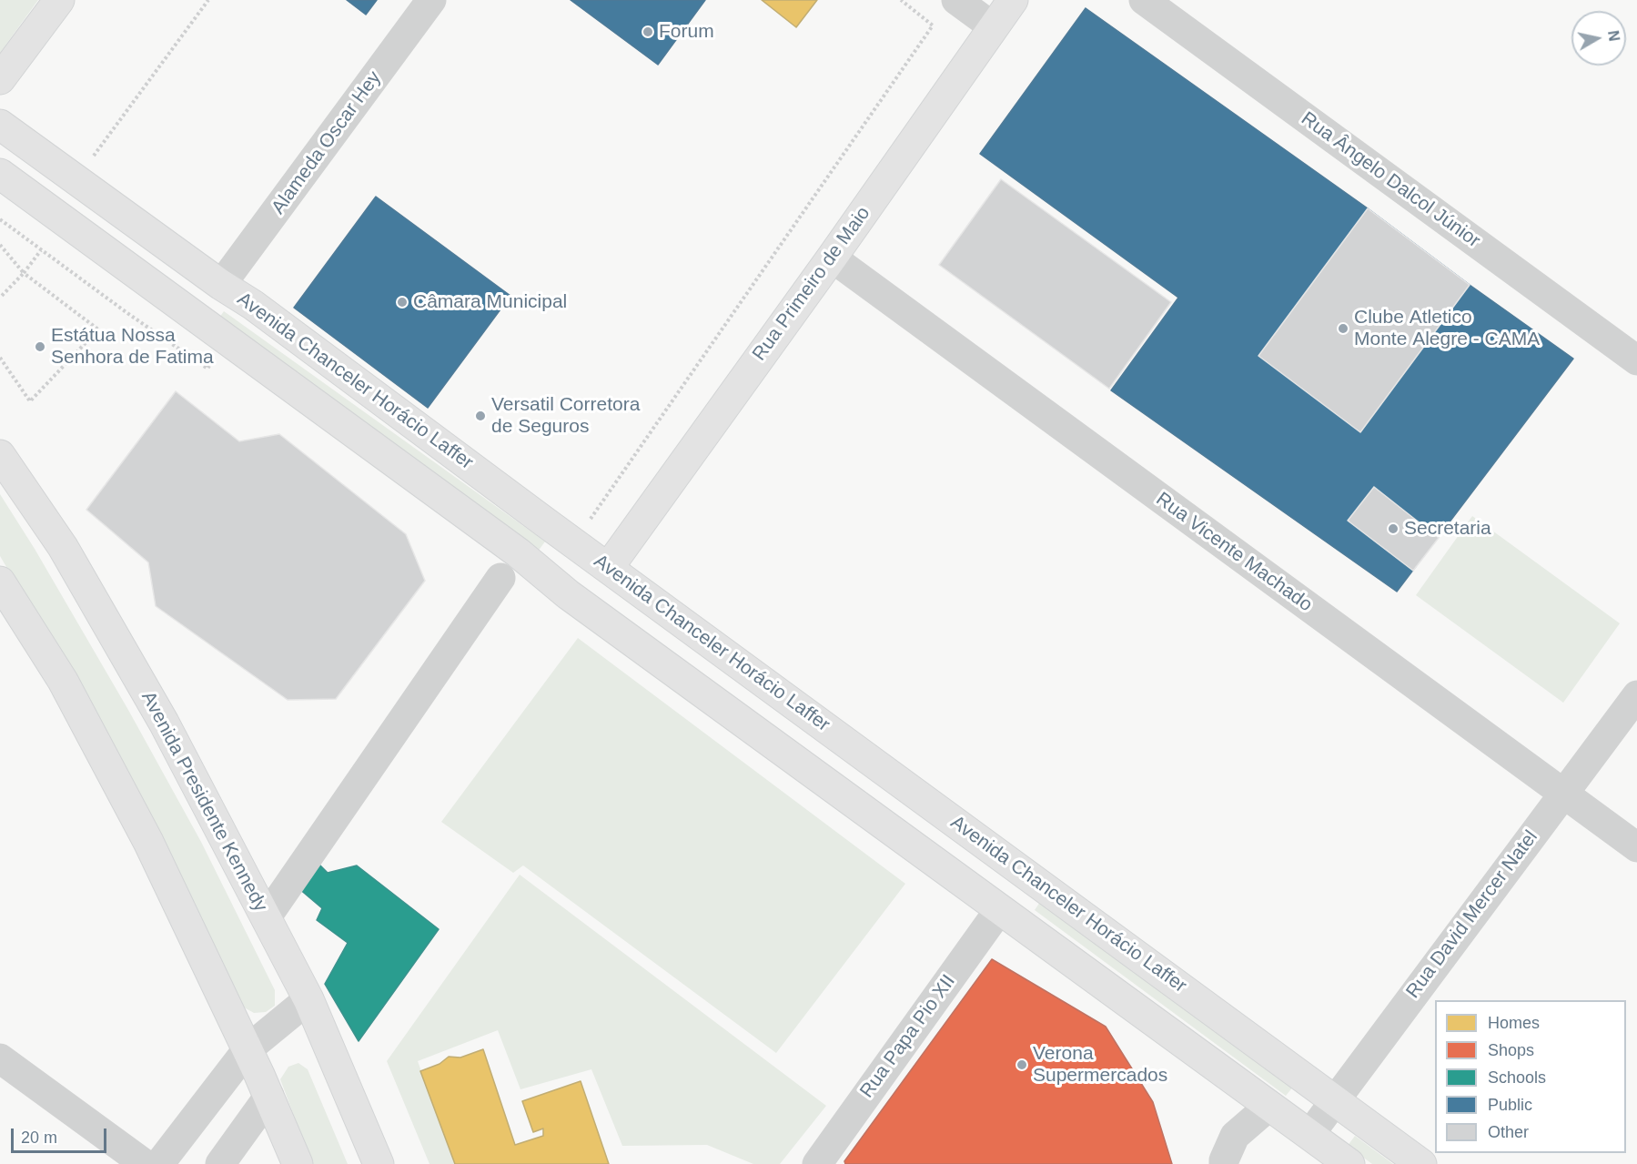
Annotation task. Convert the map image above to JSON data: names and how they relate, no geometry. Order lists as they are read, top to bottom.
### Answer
{
  "streets": {
    "main road": ["Rua Primeiro de Maio", "Avenida Chanceler Horácio Laffer", "Avenida Presidente Kennedy"],
    "street": [
      "Alameda Oscar Hey",
      "Rua Ângelo Dalcol Júnior",
      "Rua Vicente Machado",
      "Rua David Mercer Natel",
      "Rua Papa Pio XII"
    ]
  },
  "crossings": [
    ["Alameda Oscar Hey", "Avenida Chanceler Horácio Laffer"],
    ["Rua Primeiro de Maio", "Avenida Chanceler Horácio Laffer"],
    ["Rua Primeiro de Maio", "Rua Vicente Machado"],
    ["Avenida Chanceler Horácio Laffer", "Rua David Mercer Natel"],
    ["Rua Vicente Machado", "Rua David Mercer Natel"]
  ],
  "places": [
    "Forum",
    "Câmara Municipal",
    "Clube Atletico Monte Alegre - CAMA",
    "Estátua Nossa Senhora de Fatima",
    "Versatil Corretora de Seguros",
    "Secretaria",
    "Verona Supermercados"
  ],
  "legend": [
    "Homes",
    "Shops",
    "Schools",
    "Public",
    "Other"
  ],
  "scale_bar": "20 m",
  "north": "right"
}
